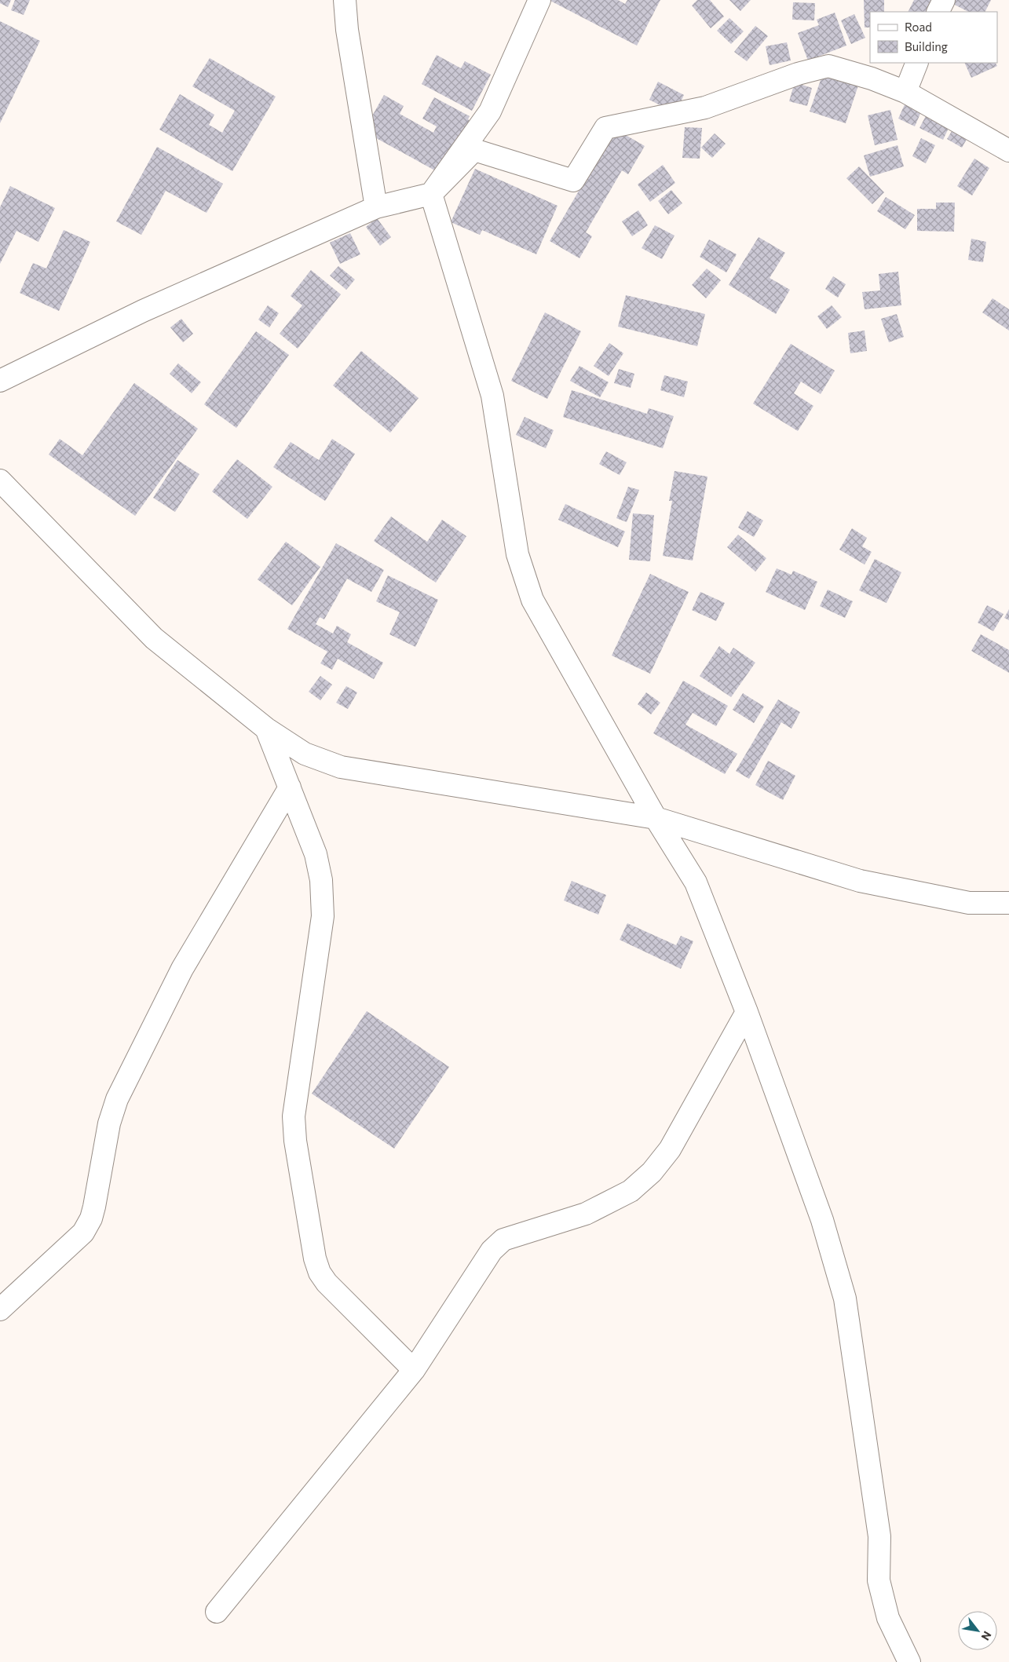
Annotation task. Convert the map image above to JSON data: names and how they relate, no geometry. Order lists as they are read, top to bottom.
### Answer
{
  "legend": ["Road", "Building"],
  "north": "bottom right"
}
